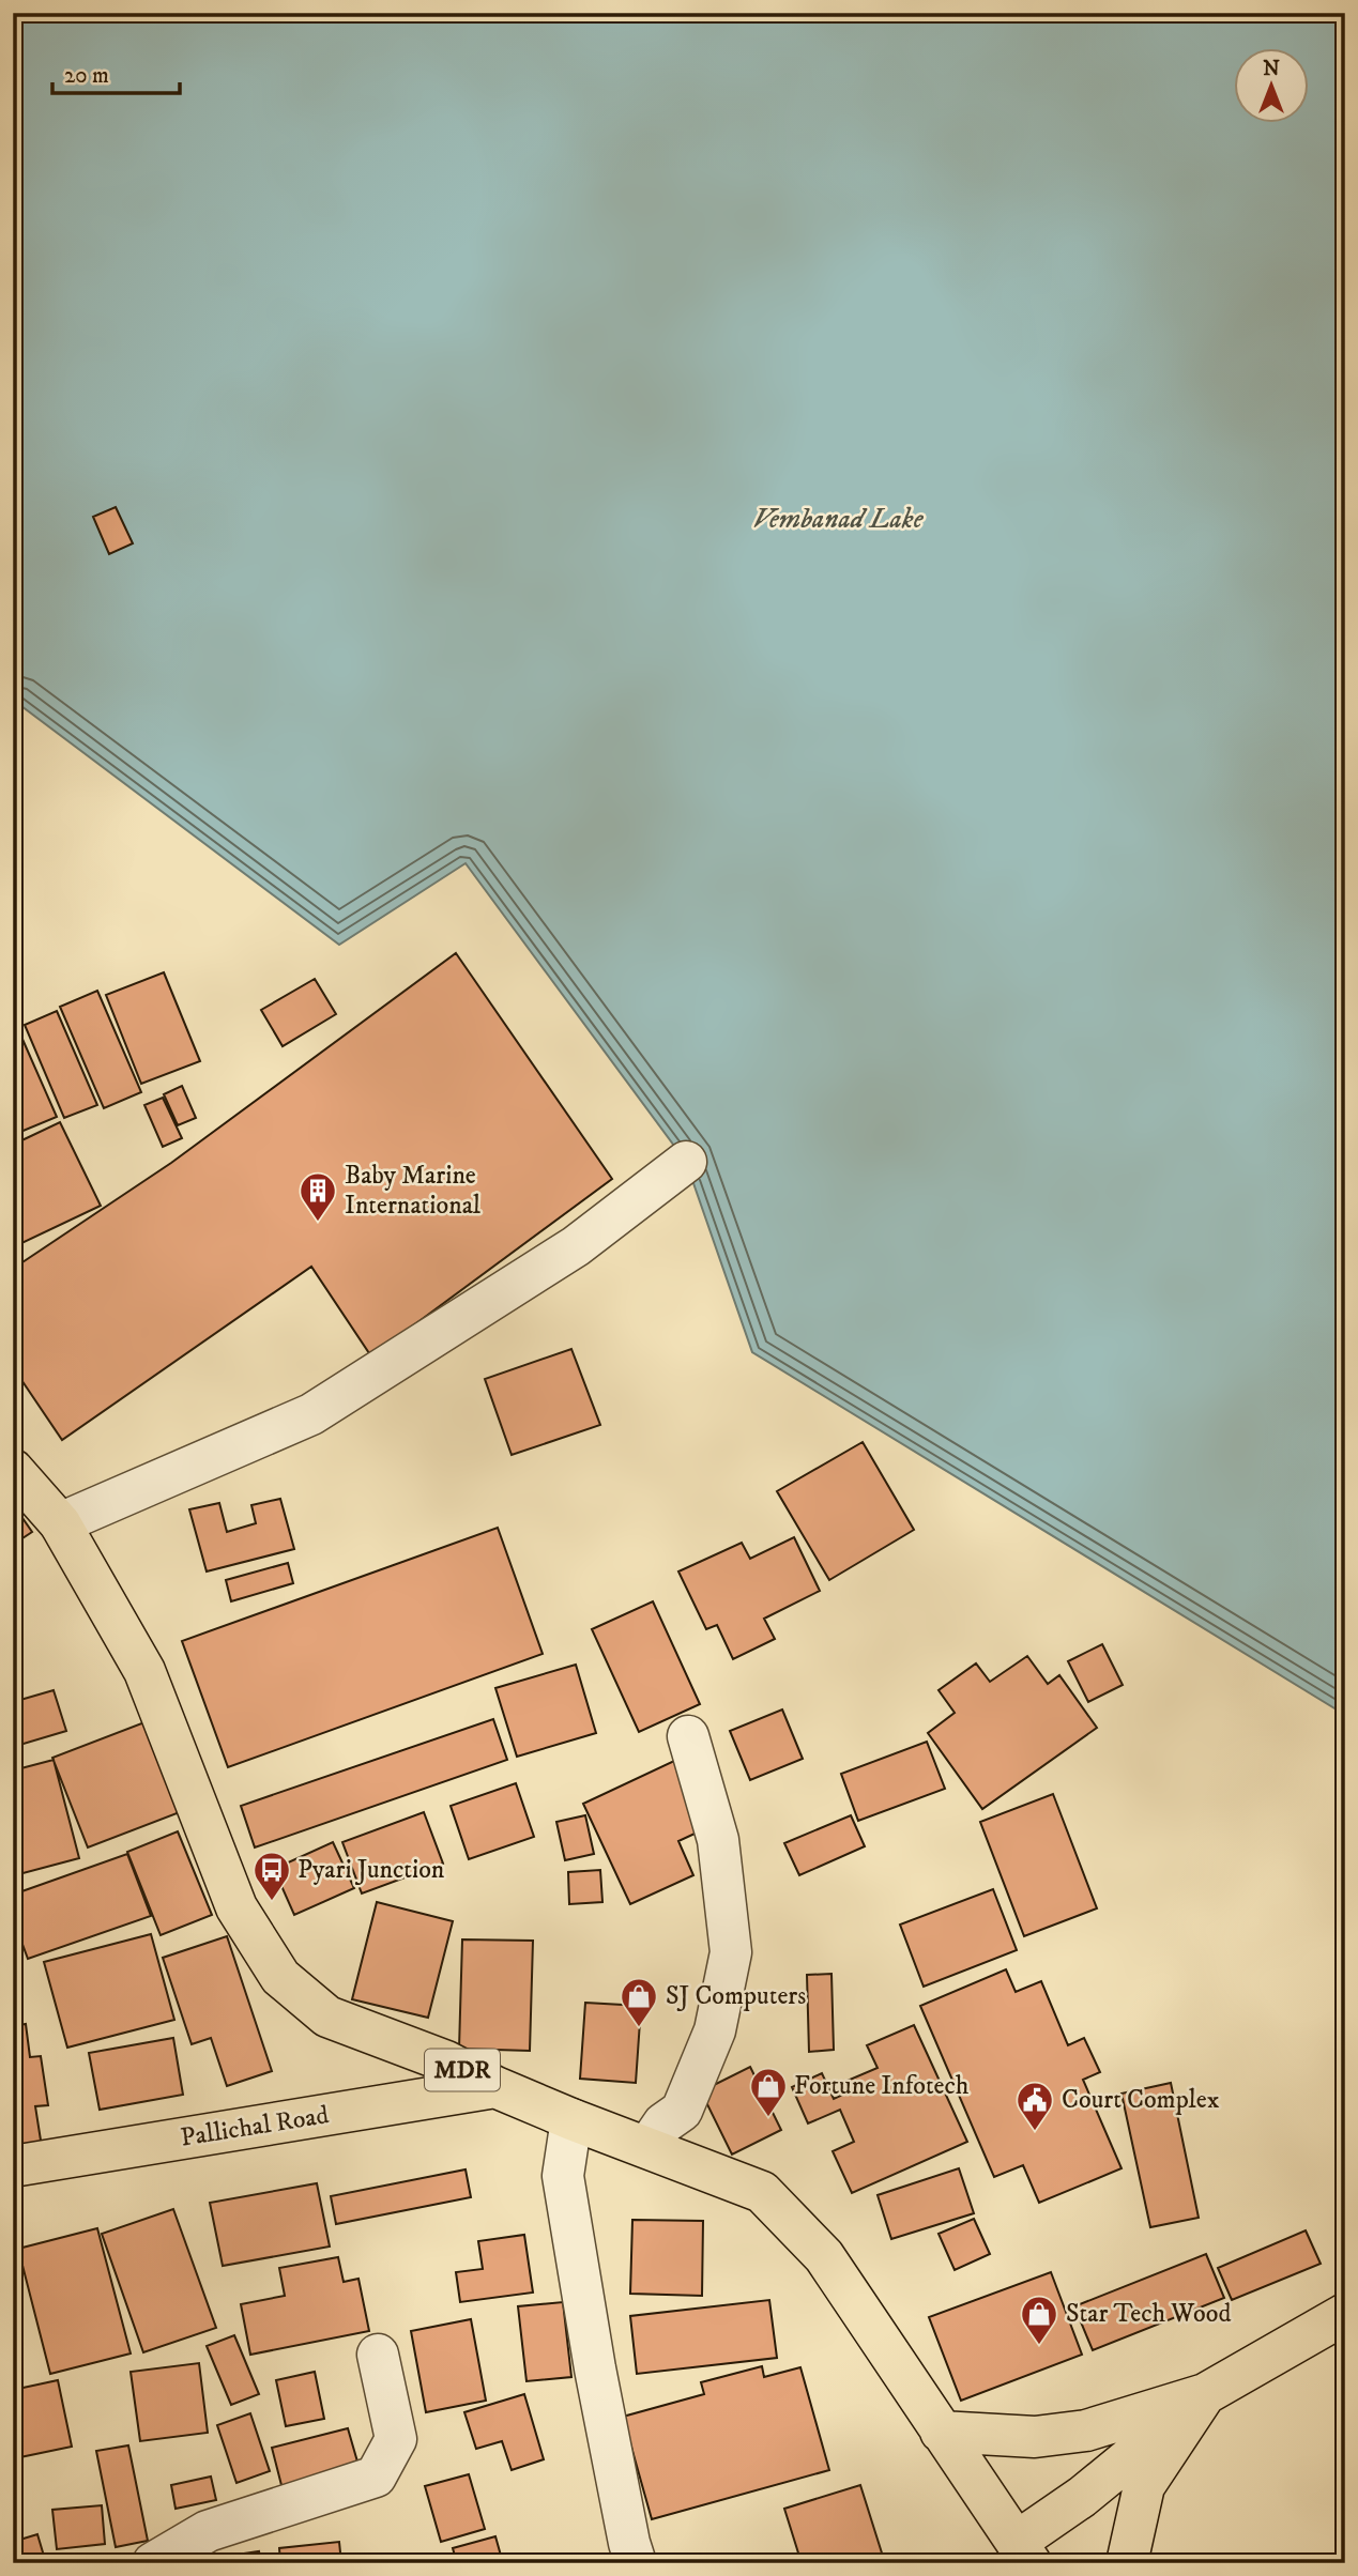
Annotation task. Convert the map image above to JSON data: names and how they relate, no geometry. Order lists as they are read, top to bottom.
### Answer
{
  "streets": {
    "main road": ["MDR", "Pallichal Road"]
  },
  "crossings": [
    ["MDR", "Pallichal Road"]
  ],
  "water": ["Vembanad Lake"],
  "places": {
    "building": ["Baby Marine International"],
    "bus stop": ["Pyari Junction"],
    "shop": ["SJ Computers", "Fortune Infotech", "Star Tech Wood"],
    "public building": ["Court Complex"]
  },
  "scale_bar": "20 m",
  "north": "top"
}
